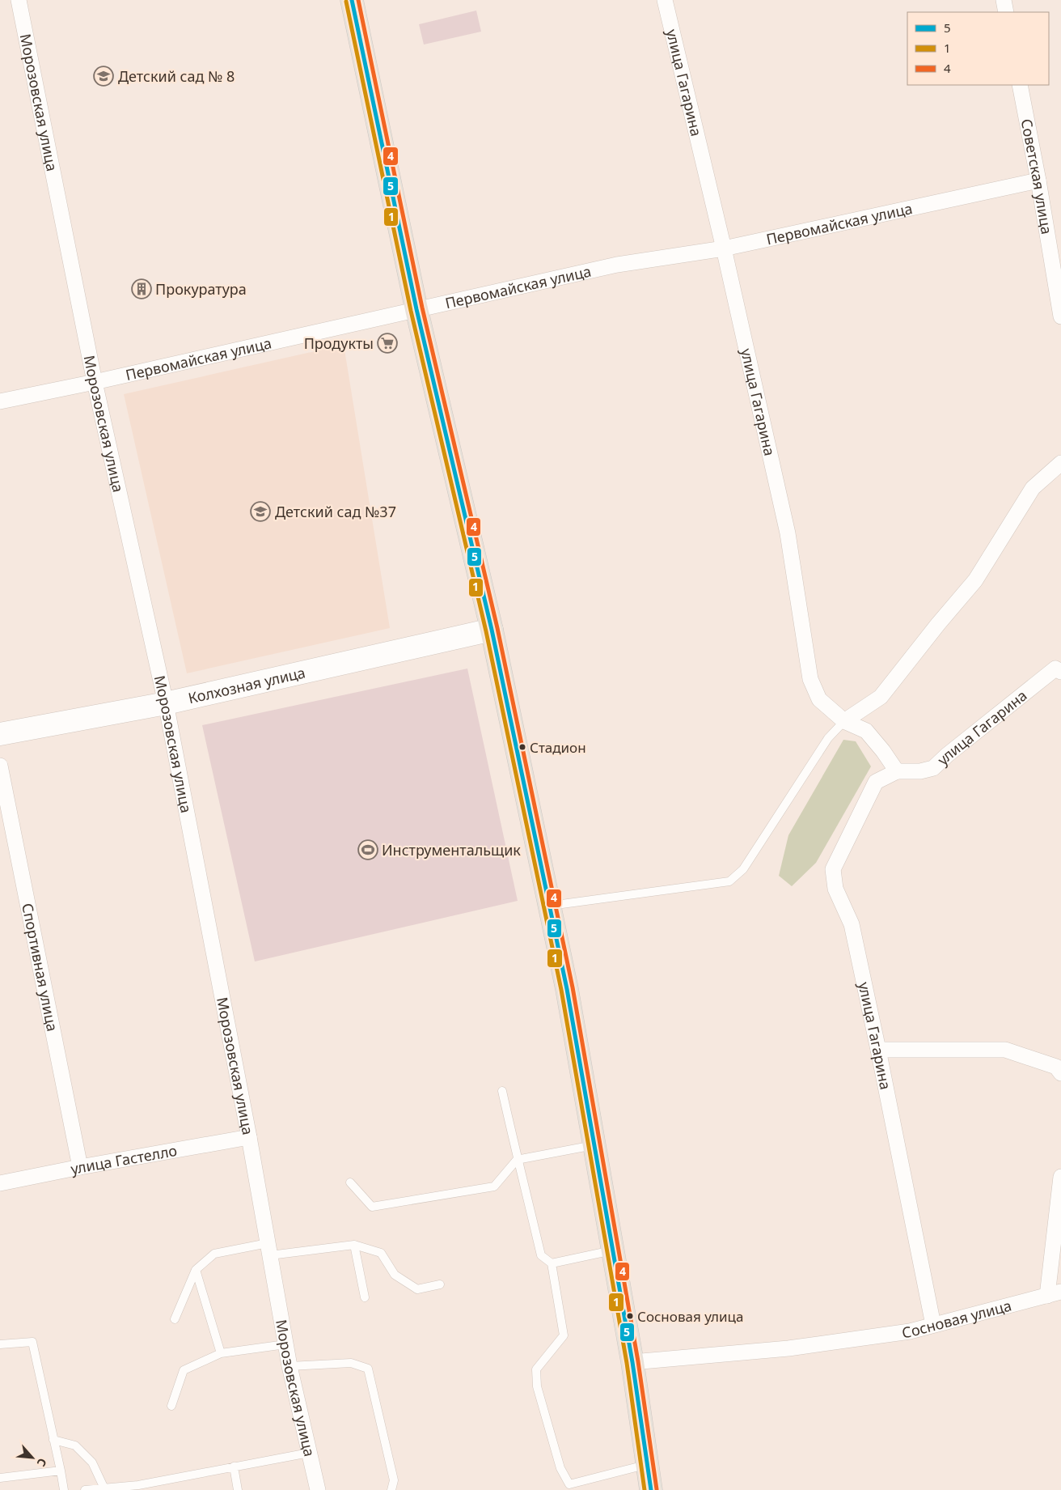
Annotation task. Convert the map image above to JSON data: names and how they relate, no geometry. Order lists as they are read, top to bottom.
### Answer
{
  "streets": {
    "main road": ["Колхозная улица"],
    "street": [
      "улица Гагарина",
      "Морозовская улица",
      "Советская улица",
      "Первомайская улица",
      "Спортивная улица",
      "улица Гастелло",
      "Сосновая улица"
    ]
  },
  "crossings": [
    ["улица Гагарина", "Первомайская улица"],
    ["улица Гагарина", "Сосновая улица"],
    ["Морозовская улица", "Первомайская улица"],
    ["Морозовская улица", "Колхозная улица"],
    ["Морозовская улица", "улица Гастелло"],
    ["Советская улица", "Первомайская улица"],
    ["Спортивная улица", "улица Гастелло"]
  ],
  "places": {
    "school or university": ["Детский сад № 8", "Детский сад №37"],
    "building": ["Прокуратура"],
    "supermarket": ["Продукты"],
    "other": ["Стадион", "Сосновая улица"],
    "sports": ["Инструментальщик"]
  },
  "lines": ["transit line 5", "transit line 4", "transit line 1"],
  "legend": ["5", "1", "4"],
  "north": "bottom right"
}
